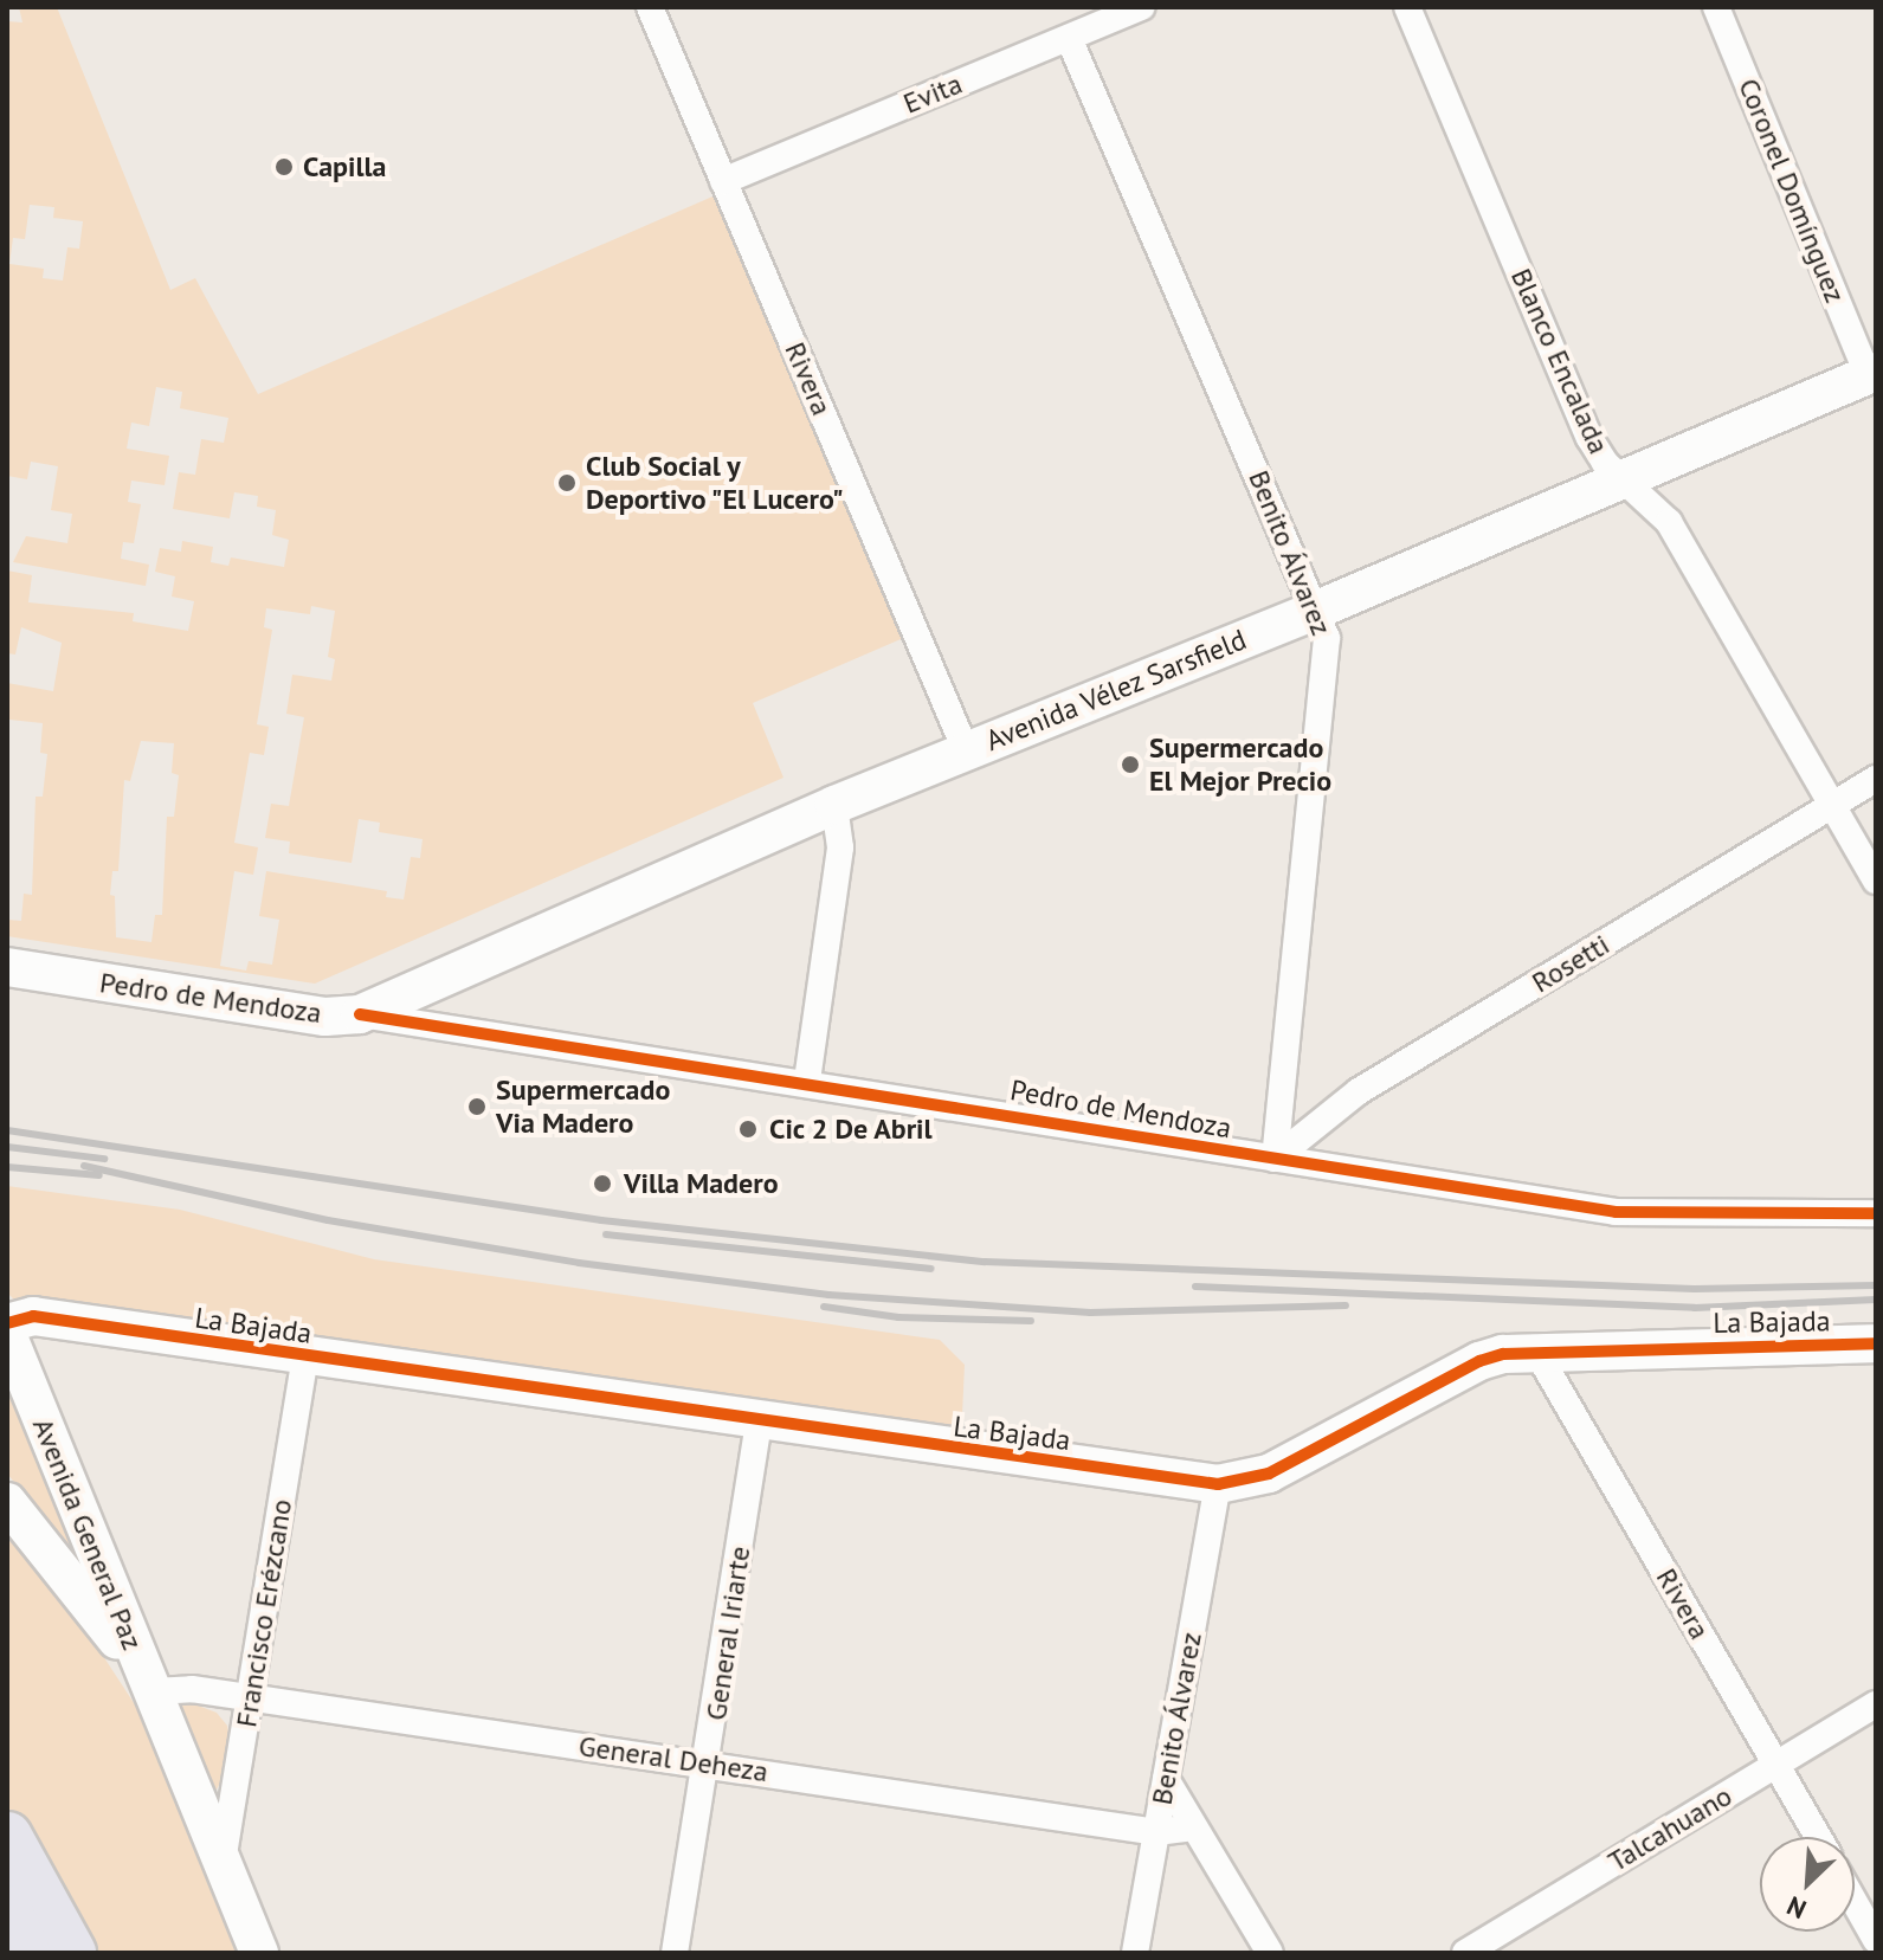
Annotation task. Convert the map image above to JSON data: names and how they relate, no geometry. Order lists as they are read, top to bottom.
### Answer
{
  "streets": {
    "street": [
      "Evita",
      "Coronel Domínguez",
      "Blanco Encalada",
      "Rivera",
      "Benito Álvarez",
      "Avenida Vélez Sarsfield",
      "Rosetti",
      "Pedro de Mendoza",
      "La Bajada",
      "Avenida General Paz",
      "Francisco Erézcano",
      "General Iriarte",
      "General Deheza",
      "Talcahuano"
    ]
  },
  "crossings": [
    ["Evita", "Rivera"],
    ["Evita", "Benito Álvarez"],
    ["Coronel Domínguez", "Avenida Vélez Sarsfield"],
    ["Blanco Encalada", "Avenida Vélez Sarsfield"],
    ["Blanco Encalada", "Rosetti"],
    ["Rivera", "Avenida Vélez Sarsfield"],
    ["Rivera", "La Bajada"],
    ["Rivera", "Talcahuano"],
    ["Benito Álvarez", "Avenida Vélez Sarsfield"],
    ["Benito Álvarez", "Rosetti"],
    ["Benito Álvarez", "Pedro de Mendoza"],
    ["Benito Álvarez", "La Bajada"],
    ["Benito Álvarez", "General Deheza"],
    ["Avenida Vélez Sarsfield", "Pedro de Mendoza"],
    ["Rosetti", "Pedro de Mendoza"],
    ["La Bajada", "Francisco Erézcano"],
    ["La Bajada", "General Iriarte"],
    ["Avenida General Paz", "Francisco Erézcano"],
    ["Avenida General Paz", "General Deheza"],
    ["Francisco Erézcano", "General Deheza"],
    ["General Iriarte", "General Deheza"]
  ],
  "places": [
    "Capilla",
    "Club Social y Deportivo \"El Lucero\"",
    "Supermercado El Mejor Precio",
    "Supermercado Via Madero",
    "Cic 2 De Abril",
    "Villa Madero"
  ],
  "north": "bottom left"
}
